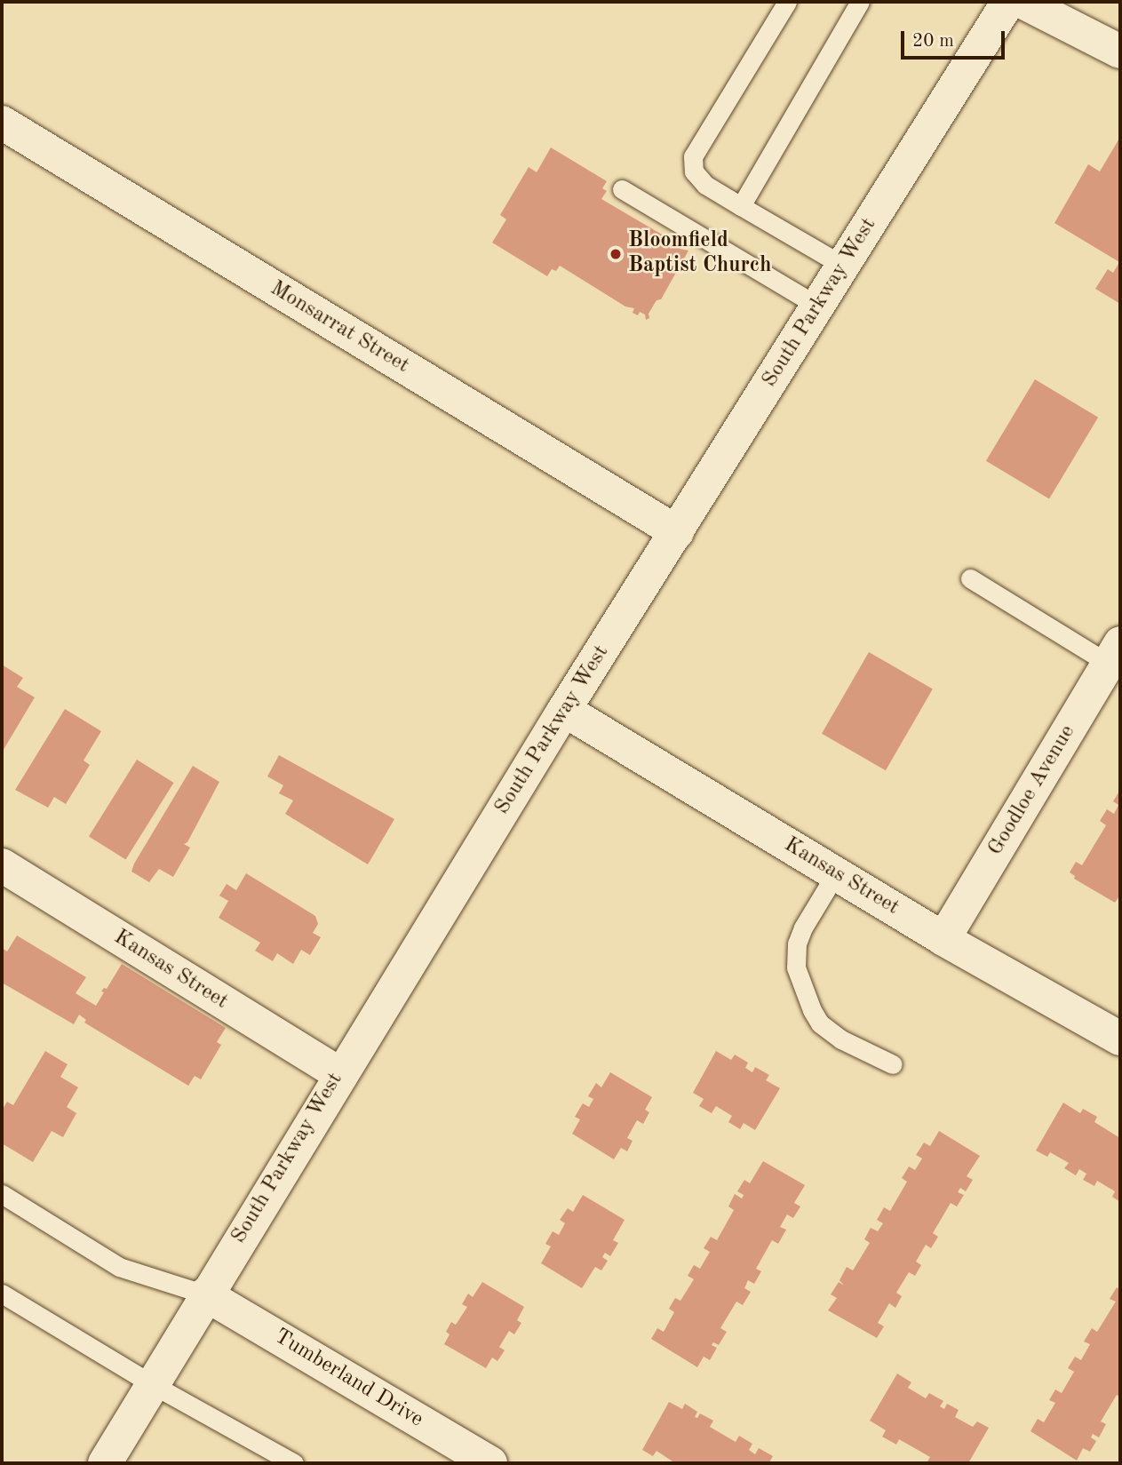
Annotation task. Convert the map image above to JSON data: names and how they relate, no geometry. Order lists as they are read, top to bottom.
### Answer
{
  "streets": {
    "street": [
      "South Parkway West",
      "Monsarrat Street",
      "Goodloe Avenue",
      "Kansas Street",
      "Tumberland Drive"
    ]
  },
  "crossings": [
    ["South Parkway West", "Monsarrat Street"],
    ["South Parkway West", "Kansas Street"],
    ["South Parkway West", "Tumberland Drive"],
    ["Goodloe Avenue", "Kansas Street"]
  ],
  "places": ["Bloomfield Baptist Church"],
  "scale_bar": "20 m"
}
